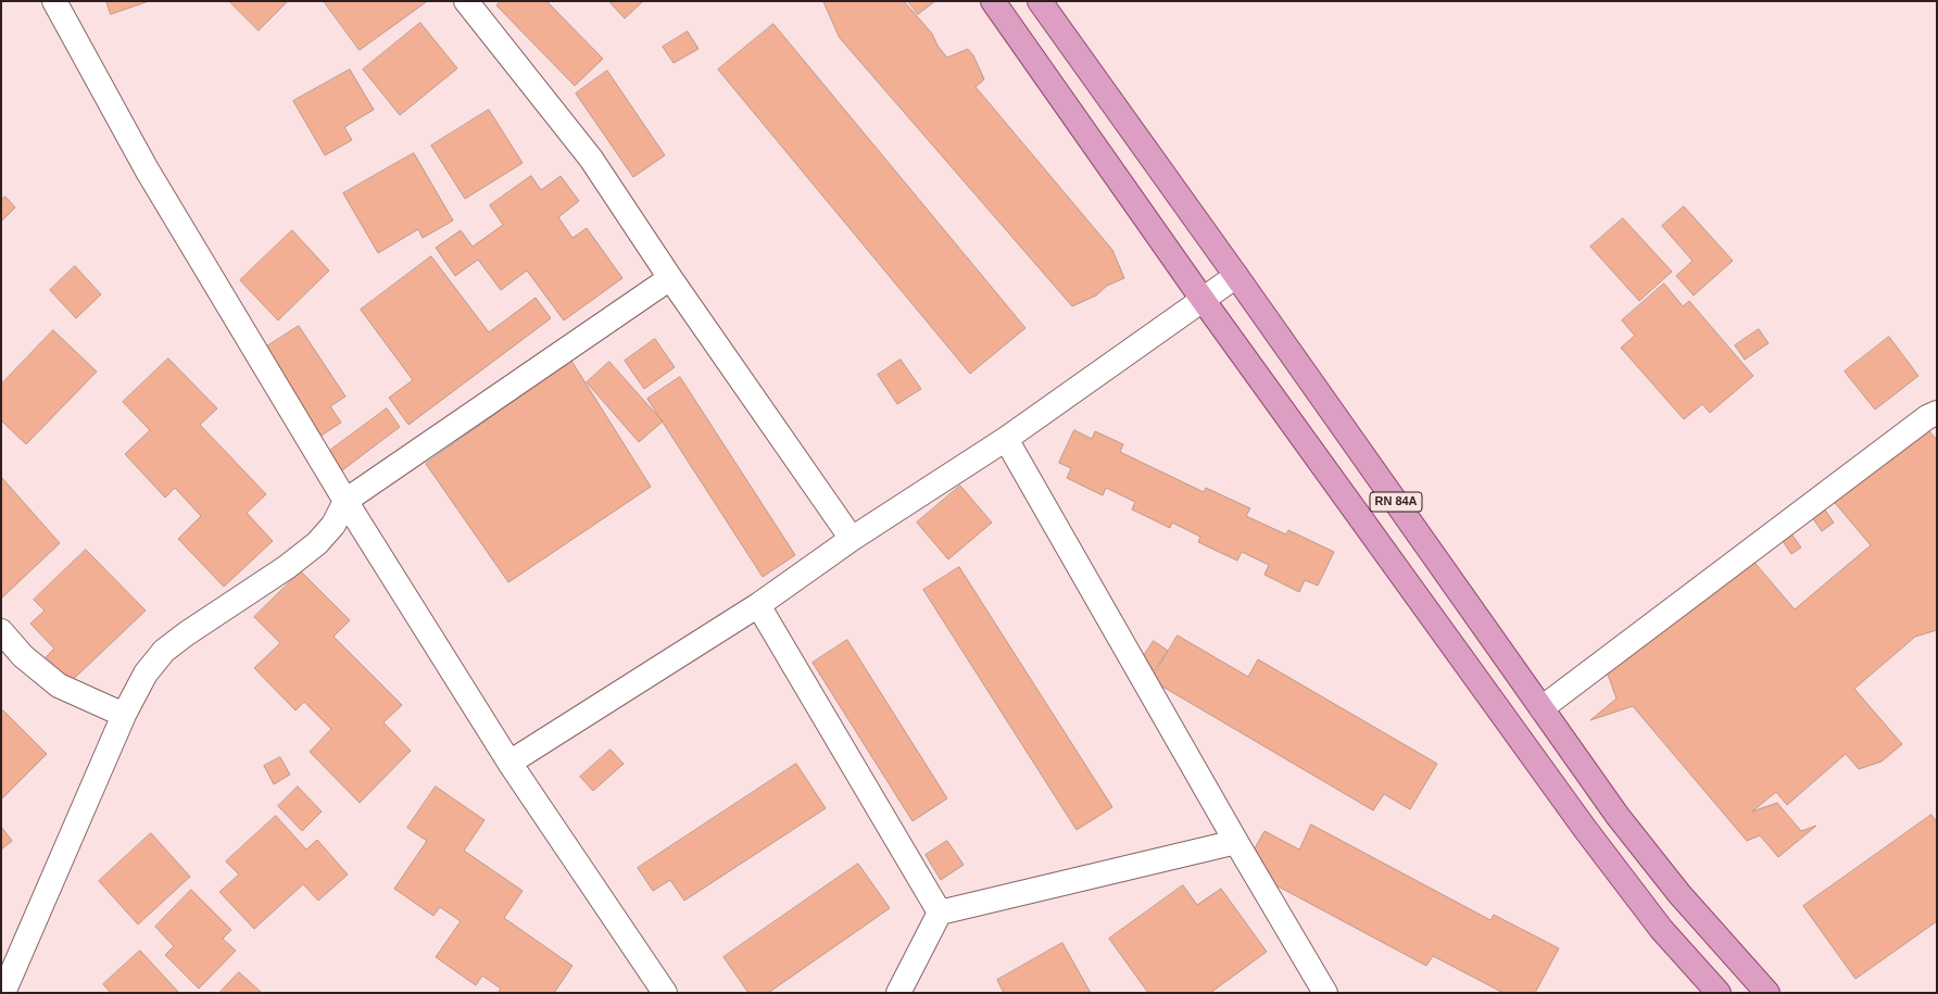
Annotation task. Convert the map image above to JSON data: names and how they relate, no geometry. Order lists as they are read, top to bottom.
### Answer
{
  "streets": {
    "main road": ["RN 84A"]
  }
}
